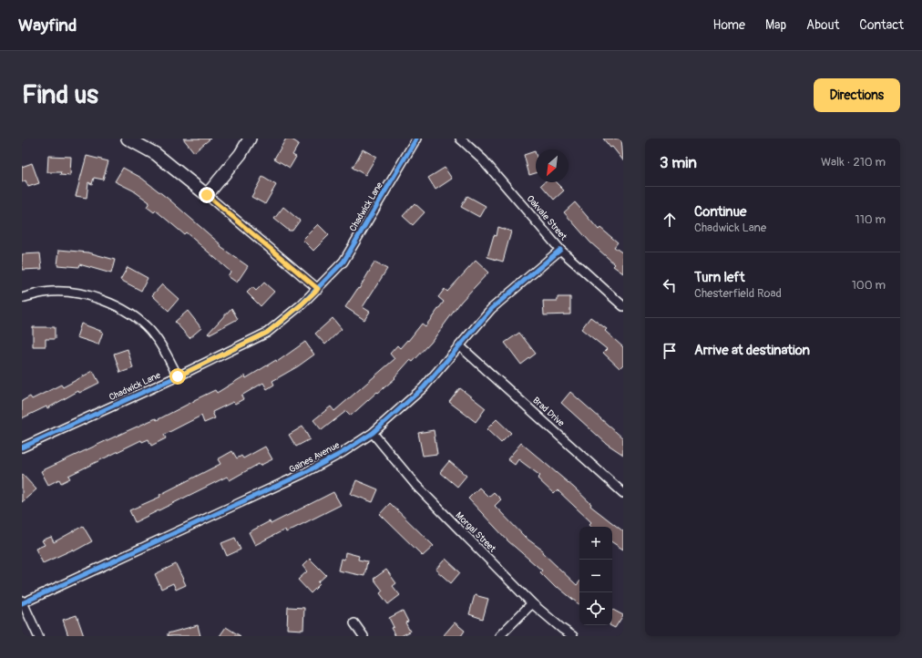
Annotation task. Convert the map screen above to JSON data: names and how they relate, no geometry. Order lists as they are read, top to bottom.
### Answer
{
  "streets": {
    "street": [
      "Chadwick Lane",
      "Oakvale Street",
      "Brad Drive",
      "Gaines Avenue",
      "Morgal Street"
    ]
  },
  "crossings": [
    ["Oakvale Street", "Gaines Avenue"],
    ["Brad Drive", "Gaines Avenue"],
    ["Gaines Avenue", "Morgal Street"]
  ],
  "north": "bottom left",
  "page": {
    "header": "Wayfind",
    "nav": [
      "Home",
      "Map",
      "About",
      "Contact"
    ],
    "buttons": "Directions",
    "title": "Find us",
    "heading": ["3 min", "Walk · 210 m"],
    "list": [
      ["Continue", "Chadwick Lane", "110 m"],
      ["Turn left", "Chesterfield Road", "100 m"],
      "Arrive at destination"
    ],
    "map_buttons": ["+", "−"]
  }
}
